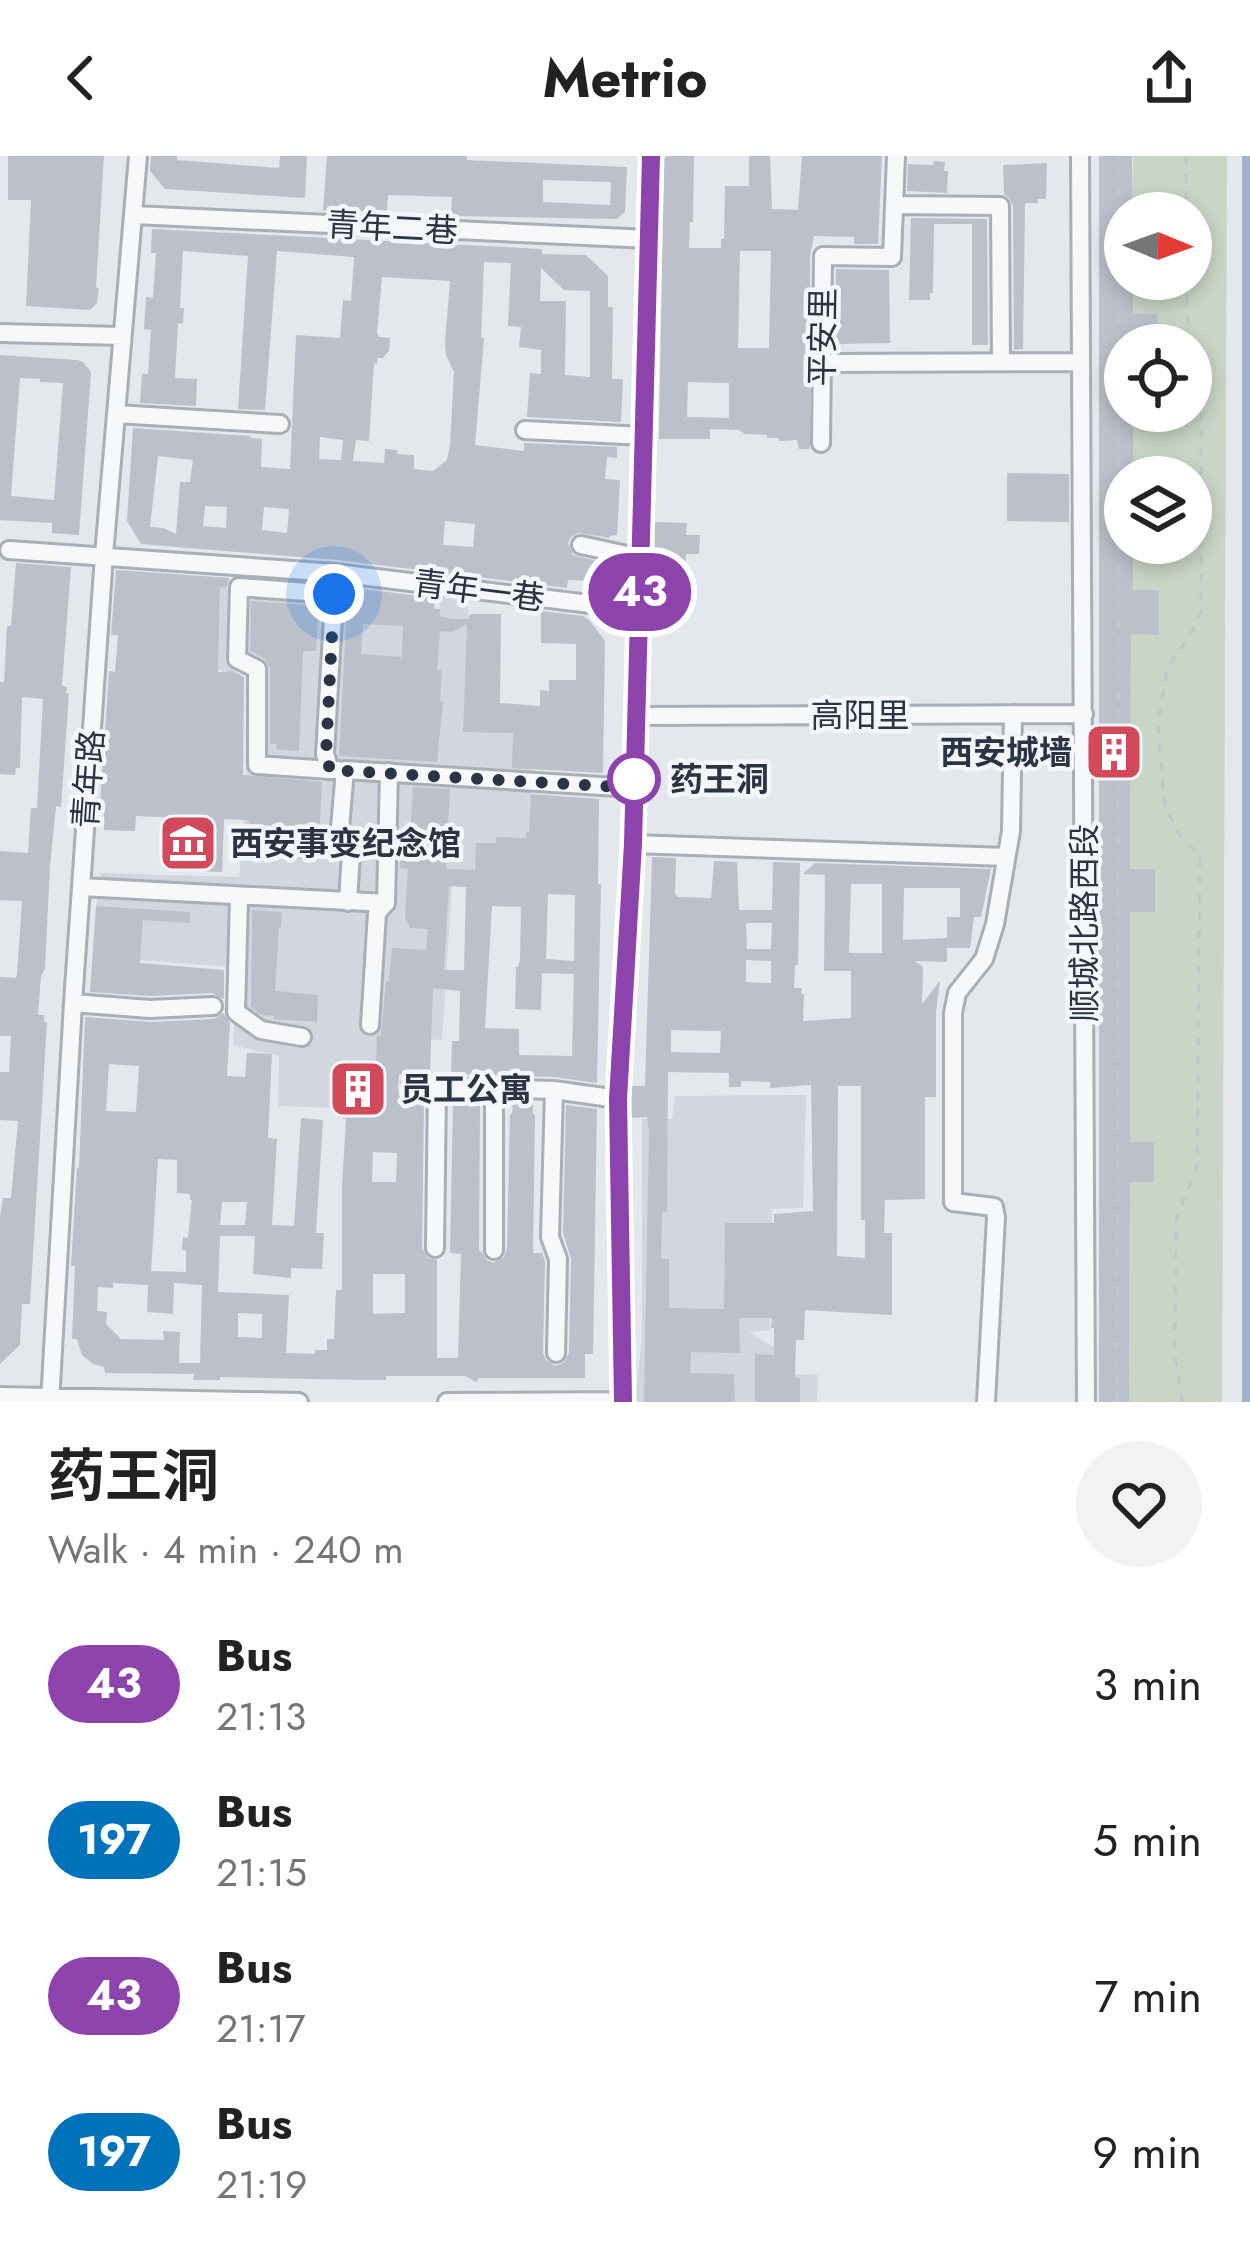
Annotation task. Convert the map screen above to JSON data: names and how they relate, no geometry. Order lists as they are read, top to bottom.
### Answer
{
  "streets": {
    "street": [
      "青年二巷",
      "平安里",
      "青年一巷",
      "高阳里",
      "青年路",
      "顺城北路西段"
    ]
  },
  "crossings": [
    ["青年二巷", "青年路"],
    ["青年一巷", "青年路"],
    ["高阳里", "顺城北路西段"]
  ],
  "places": {
    "building": ["西安城墙", "员工公寓"],
    "other": ["药王洞"],
    "museum": ["西安事变纪念馆"]
  },
  "lines": ["bus line 43"],
  "north": "right",
  "page": {
    "header": "Metrio",
    "on_map": "43",
    "heading": ["药王洞", "Walk · 4 min · 240 m"],
    "list": [
      {
        "mark": "43",
        "name": "Bus",
        "note": "21:13",
        "value": "3 min"
      },
      {
        "mark": "197",
        "name": "Bus",
        "note": "21:15",
        "value": "5 min"
      },
      {
        "mark": "43",
        "name": "Bus",
        "note": "21:17",
        "value": "7 min"
      },
      {
        "mark": "197",
        "name": "Bus",
        "note": "21:19",
        "value": "9 min"
      }
    ]
  }
}
